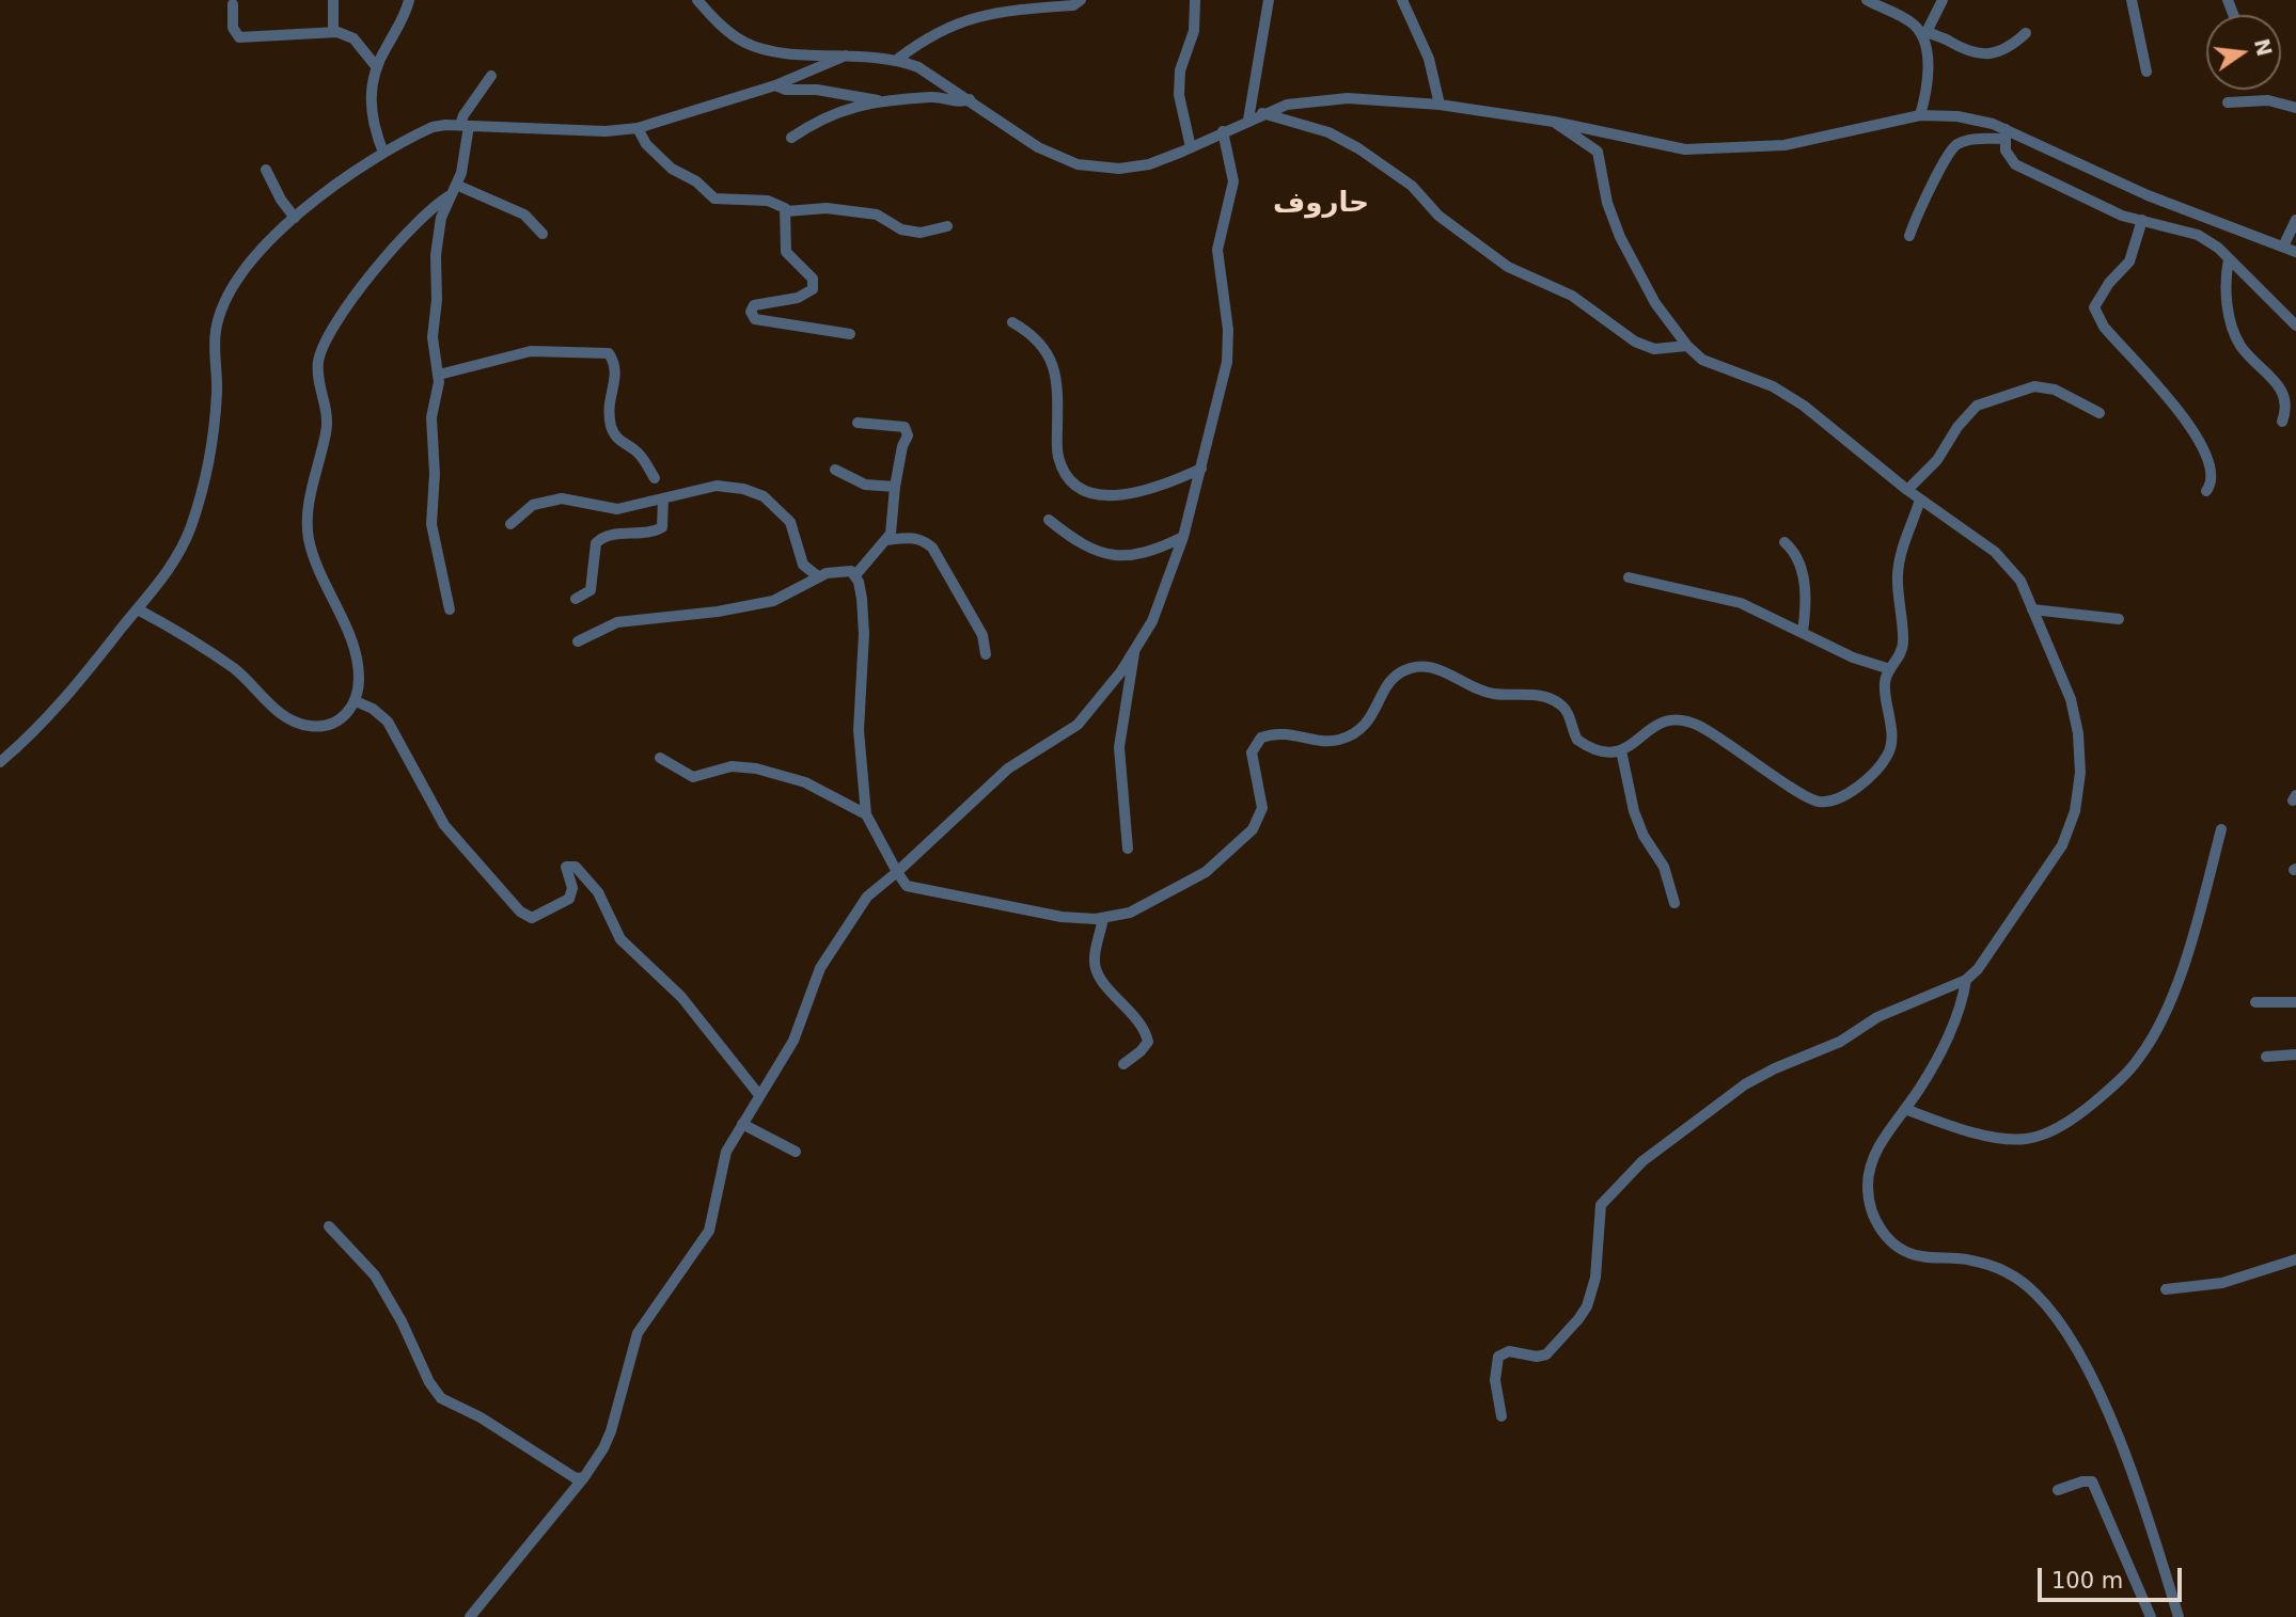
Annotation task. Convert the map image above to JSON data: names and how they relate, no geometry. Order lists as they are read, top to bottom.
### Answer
{
  "districts": ["حاروف"],
  "scale_bar": "100 m",
  "north": "right"
}
